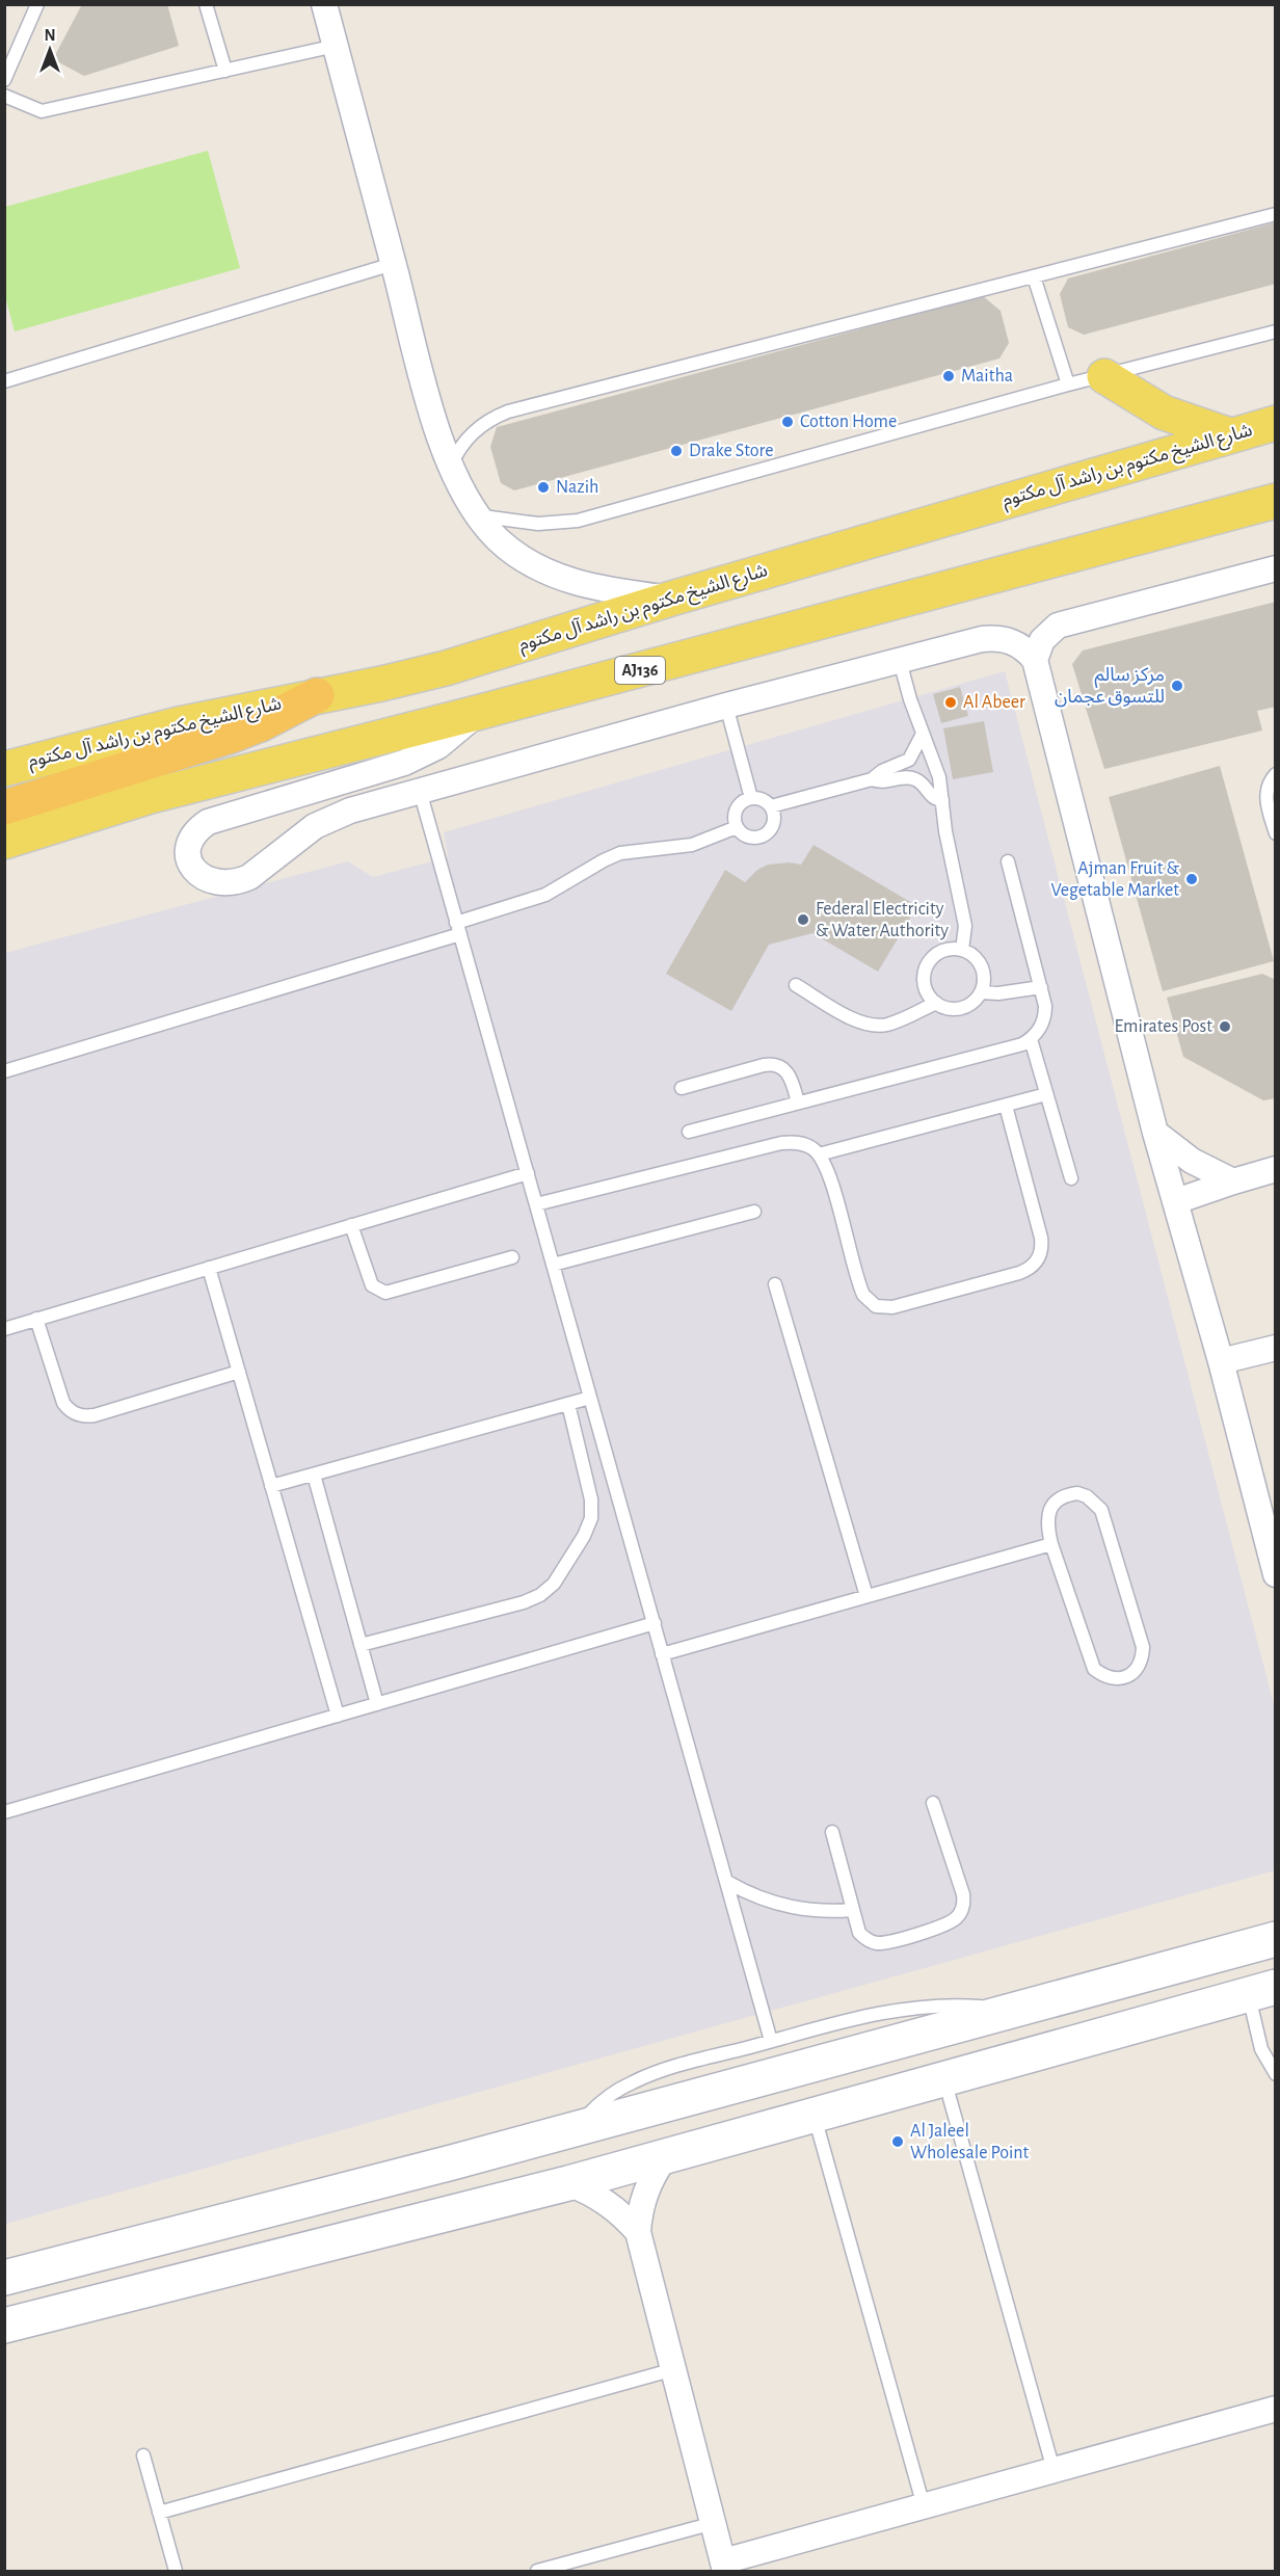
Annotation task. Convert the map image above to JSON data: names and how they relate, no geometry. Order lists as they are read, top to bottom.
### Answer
{
  "streets": {
    "main road": ["شارع الشيخ مكتوم بن راشد آل مكتوم", "AJ136"]
  },
  "places": [
    "Maitha",
    "Cotton Home",
    "Drake Store",
    "Nazih",
    "مركز سالم للتسوق عجمان",
    "Al Abeer",
    "Ajman Fruit & Vegetable Market",
    "Federal Electricity & Water Authority",
    "Emirates Post",
    "Al Jaleel Wholesale Point"
  ],
  "north": "top"
}
